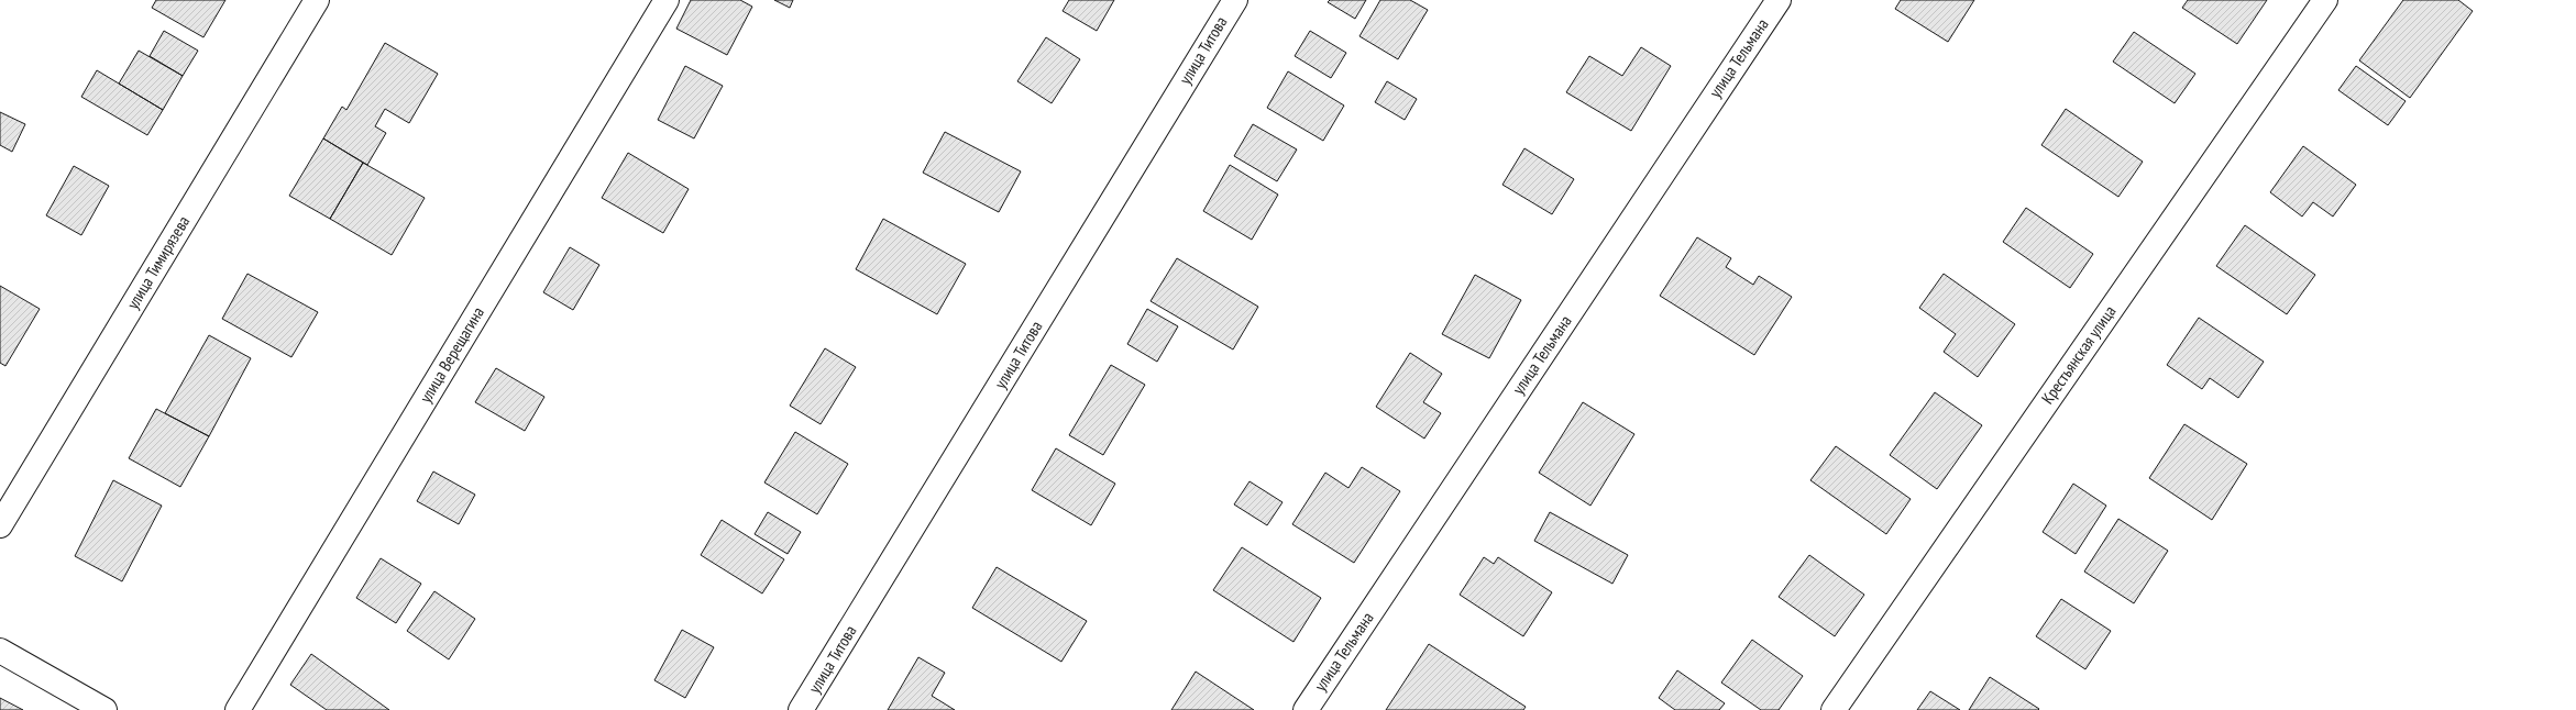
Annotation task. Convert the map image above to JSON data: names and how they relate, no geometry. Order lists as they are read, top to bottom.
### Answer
{
  "streets": {
    "street": [
      "улица Титова",
      "улица Тельмана",
      "улица Тимирязева",
      "улица Верещагина",
      "Крестьянская улица"
    ]
  }
}
